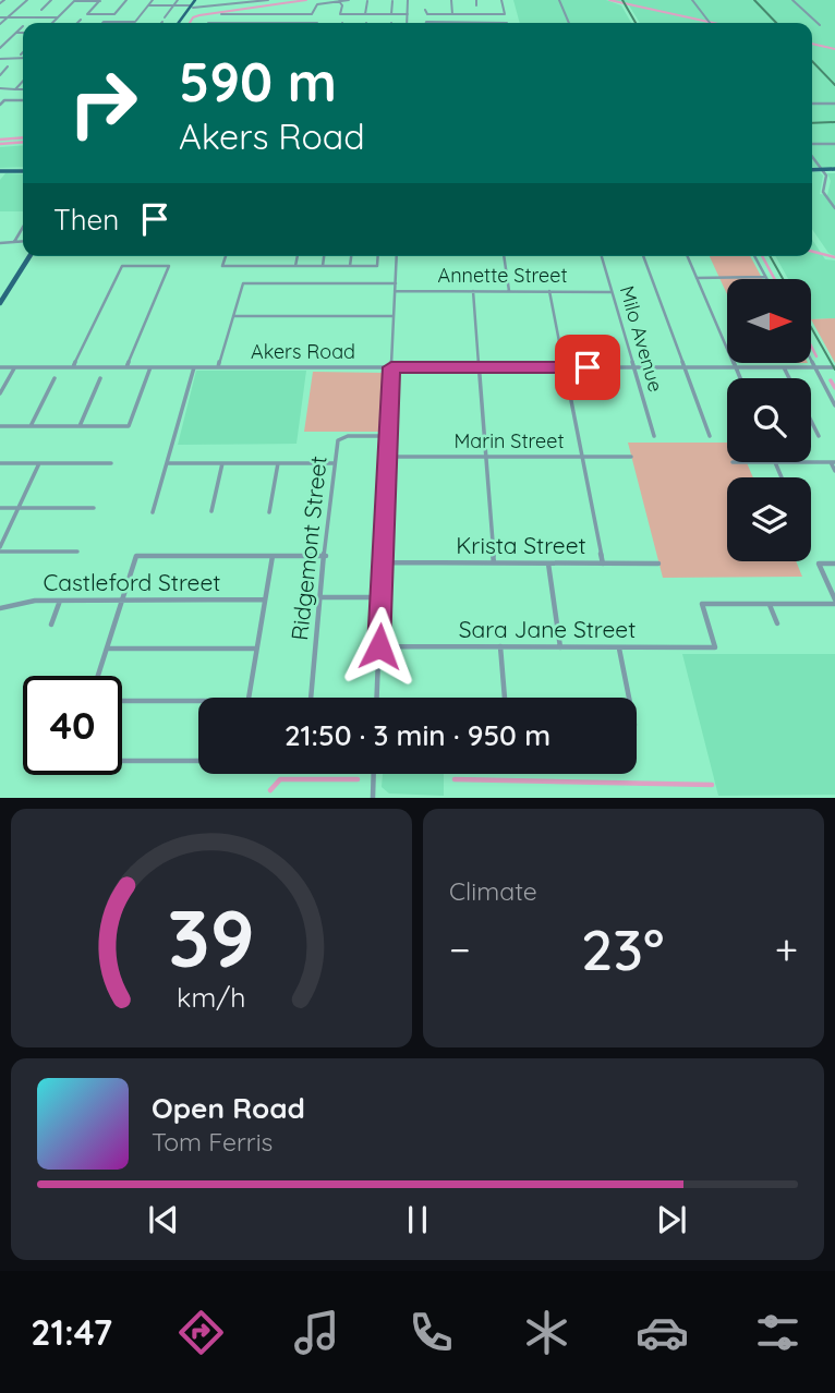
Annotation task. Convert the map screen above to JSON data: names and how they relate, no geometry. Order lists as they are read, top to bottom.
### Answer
{
  "streets": {
    "street": [
      "Annette Street",
      "Milo Avenue",
      "Akers Road",
      "Marin Street",
      "Krista Street",
      "Ridgemont Street",
      "Castleford Street",
      "Sara Jane Street"
    ]
  },
  "crossings": [
    ["Annette Street", "Milo Avenue"],
    ["Milo Avenue", "Akers Road"]
  ],
  "north": "right",
  "page": {
    "turn": ["590 m", "Akers Road"],
    "then": "Then",
    "limit": "40",
    "trip": "21:50 · 3 min · 950 m",
    "tile": "Climate",
    "heat": ["−", "23°", "+"],
    "song": ["Open Road", "Tom Ferris"],
    "tabs": "21:47",
    "gauge": ["39", "km/h"]
  }
}
